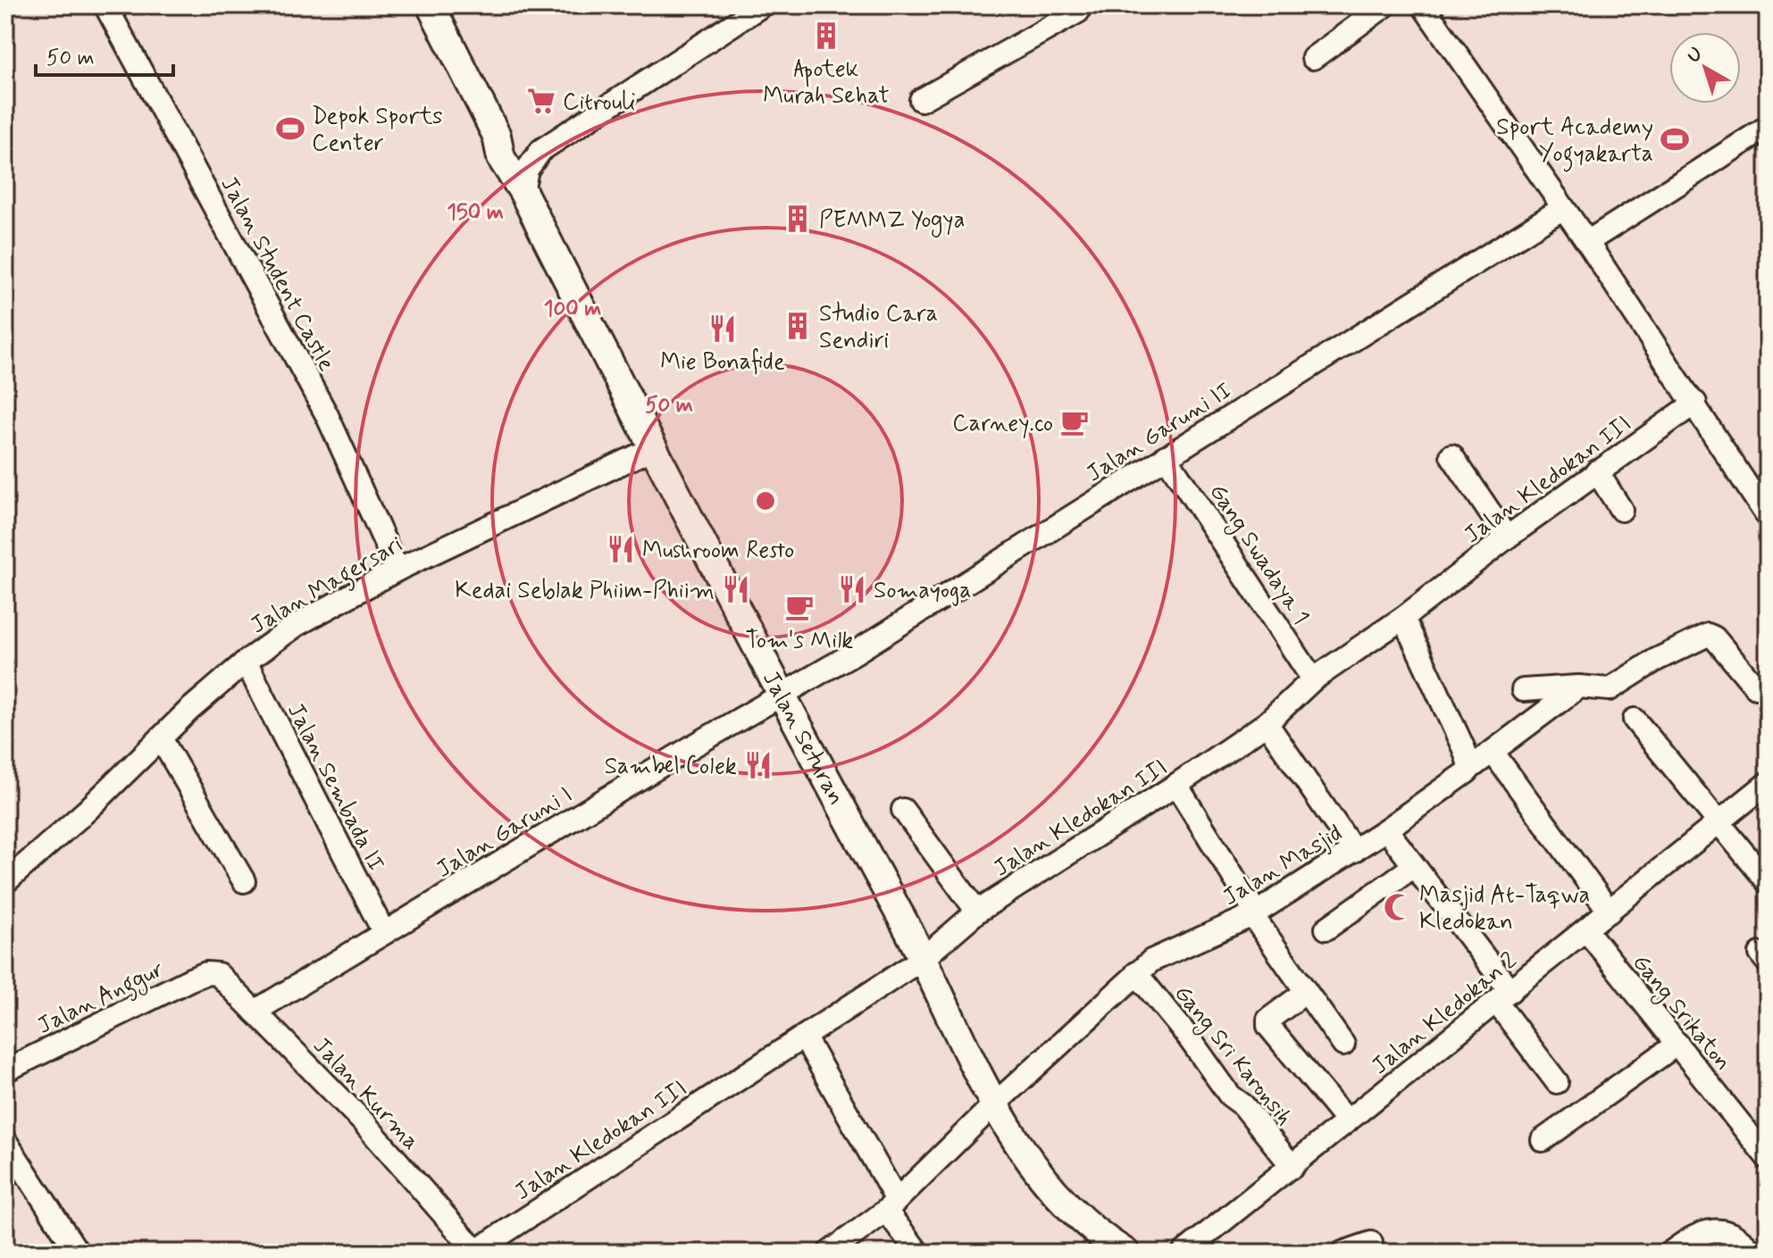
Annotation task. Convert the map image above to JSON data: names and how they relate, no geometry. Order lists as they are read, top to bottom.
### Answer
{
  "streets": {
    "main road": ["Jalan Seturan"],
    "street": [
      "Jalan Student Castle",
      "Jalan Garuni II",
      "Jalan Kledokan III",
      "Gang Swadaya 1",
      "Jalan Magersari",
      "Jalan Sembada II",
      "Jalan Garuni I",
      "Jalan Masjid",
      "Jalan Anggur",
      "Gang Srikaton",
      "Jalan Kledokan 2",
      "Gang Sri Karonsih",
      "Jalan Kurma"
    ]
  },
  "crossings": [
    ["Jalan Student Castle", "Jalan Magersari"],
    ["Jalan Garuni II", "Gang Swadaya 1"],
    ["Jalan Garuni II", "Jalan Seturan"],
    ["Jalan Garuni II", "Jalan Garuni I"],
    ["Jalan Kledokan III", "Gang Swadaya 1"],
    ["Jalan Kledokan III", "Jalan Seturan"],
    ["Jalan Kledokan III", "Jalan Kurma"],
    ["Jalan Magersari", "Jalan Seturan"],
    ["Jalan Magersari", "Jalan Sembada II"],
    ["Jalan Seturan", "Jalan Garuni I"],
    ["Jalan Seturan", "Jalan Masjid"],
    ["Jalan Sembada II", "Jalan Garuni I"],
    ["Jalan Garuni I", "Jalan Kurma"],
    ["Jalan Masjid", "Gang Sri Karonsih"],
    ["Jalan Anggur", "Jalan Kurma"],
    ["Gang Srikaton", "Jalan Kledokan 2"],
    ["Jalan Kledokan 2", "Gang Sri Karonsih"]
  ],
  "places": {
    "building": ["Apotek Murah Sehat", "PEMMZ Yogya", "Studio Cara Sendiri"],
    "supermarket": ["Citrouli"],
    "sports": ["Depok Sports Center", "Sport Academy Yogyakarta"],
    "restaurant": [
      "Mie Bonafide",
      "Mushroom Resto",
      "Kedai Seblak Phiim-Phiim",
      "Somayoga",
      "Sambel Colek"
    ],
    "cafe": ["Carney.co", "Tom's Milk"],
    "mosque": ["Masjid At-Taqwa Kledokan"]
  },
  "scale_bar": "50 m",
  "north": "top left",
  "rings": ["150 m", "100 m", "50 m"]
}
